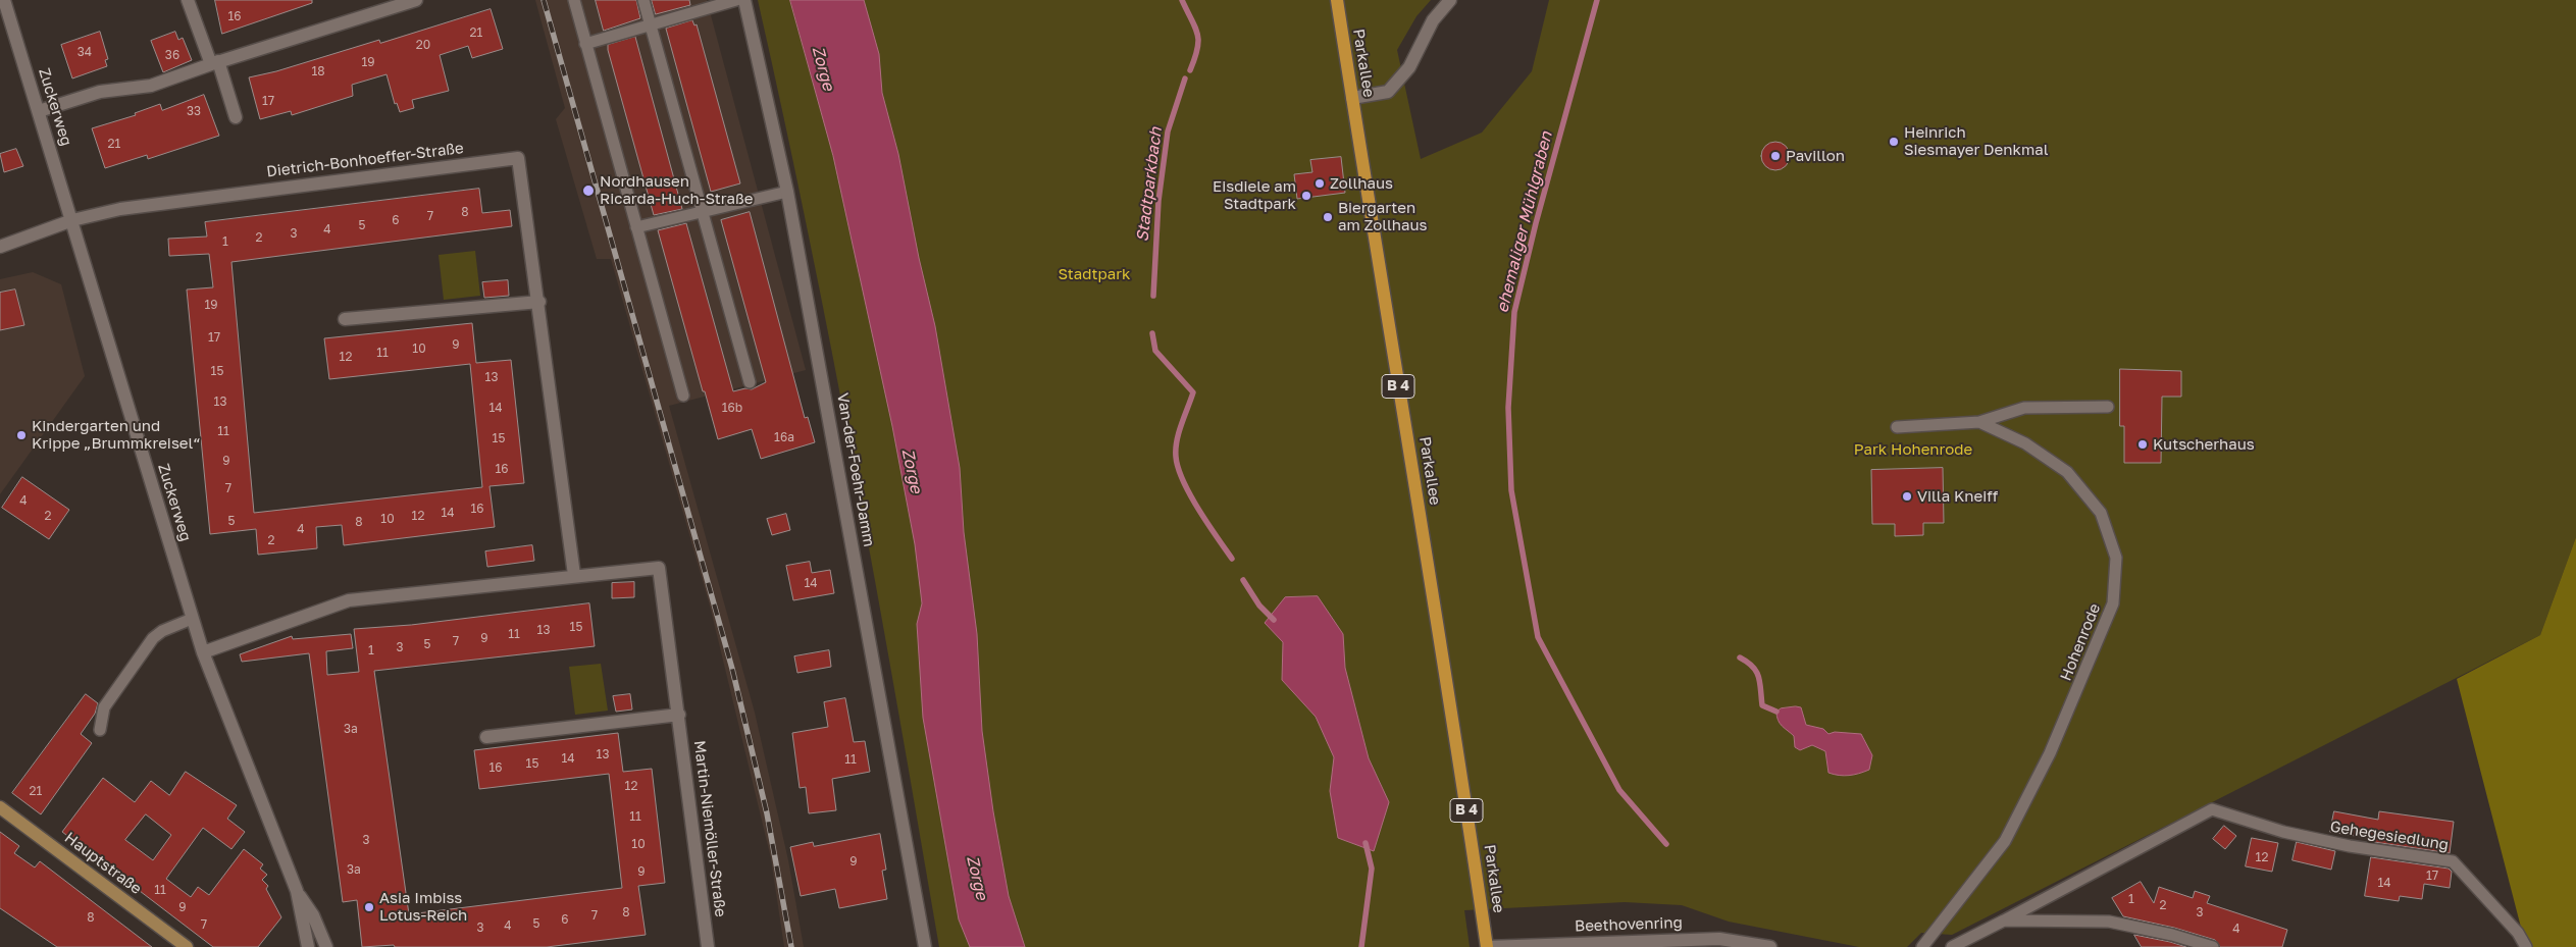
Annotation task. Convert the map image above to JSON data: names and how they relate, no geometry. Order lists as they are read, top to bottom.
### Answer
{
  "streets": {
    "main road": ["Parkallee", "B 4"],
    "street": [
      "Zuckerweg",
      "Dietrich-Bonhoeffer-Straße",
      "Van-der-Foehr-Damm",
      "Martin-Niemöller-Straße",
      "Hauptstraße",
      "Beethovenring"
    ],
    "lane": ["Hohenrode", "Gehegesiedlung"]
  },
  "crossings": [
    ["Parkallee", "Beethovenring"],
    ["Zuckerweg", "Dietrich-Bonhoeffer-Straße"],
    ["Dietrich-Bonhoeffer-Straße", "Martin-Niemöller-Straße"]
  ],
  "water": ["Zorge", "Stadtparkbach", "ehemaliger Mühlgraben"],
  "parks": ["Stadtpark", "Park Hohenrode"],
  "places": [
    "Heinrich Siesmayer Denkmal",
    "Pavillon",
    "Zollhaus",
    "Nordhausen Ricarda-Huch-Straße",
    "Eisdiele am Stadtpark",
    "Biergarten am Zollhaus",
    "Kindergarten und Krippe „Brummkreisel“",
    "Kutscherhaus",
    "Villa Kneiff",
    "Asia Imbiss Lotus-Reich"
  ],
  "house_numbers": [
    "16",
    "21",
    "20",
    "34",
    "36",
    "19",
    "18",
    "17",
    "33",
    "21",
    "8",
    "7",
    "6",
    "5",
    "4",
    "3",
    "2",
    "1",
    "19",
    "17",
    "9",
    "10",
    "11",
    "12",
    "15",
    "13",
    "13",
    "14",
    "16b",
    "11",
    "16a",
    "15",
    "9",
    "16",
    "7",
    "4",
    "16",
    "14",
    "2",
    "12",
    "10",
    "5",
    "8",
    "4",
    "2",
    "14",
    "15",
    "13",
    "11",
    "9",
    "7",
    "5",
    "3",
    "1",
    "3a",
    "13",
    "14",
    "11",
    "15",
    "16",
    "12",
    "21",
    "11",
    "3",
    "10",
    "12",
    "9",
    "3a",
    "9",
    "17",
    "14",
    "11",
    "1",
    "2",
    "9",
    "8",
    "3",
    "7",
    "8",
    "6",
    "5",
    "7",
    "4",
    "3",
    "4"
  ]
}
